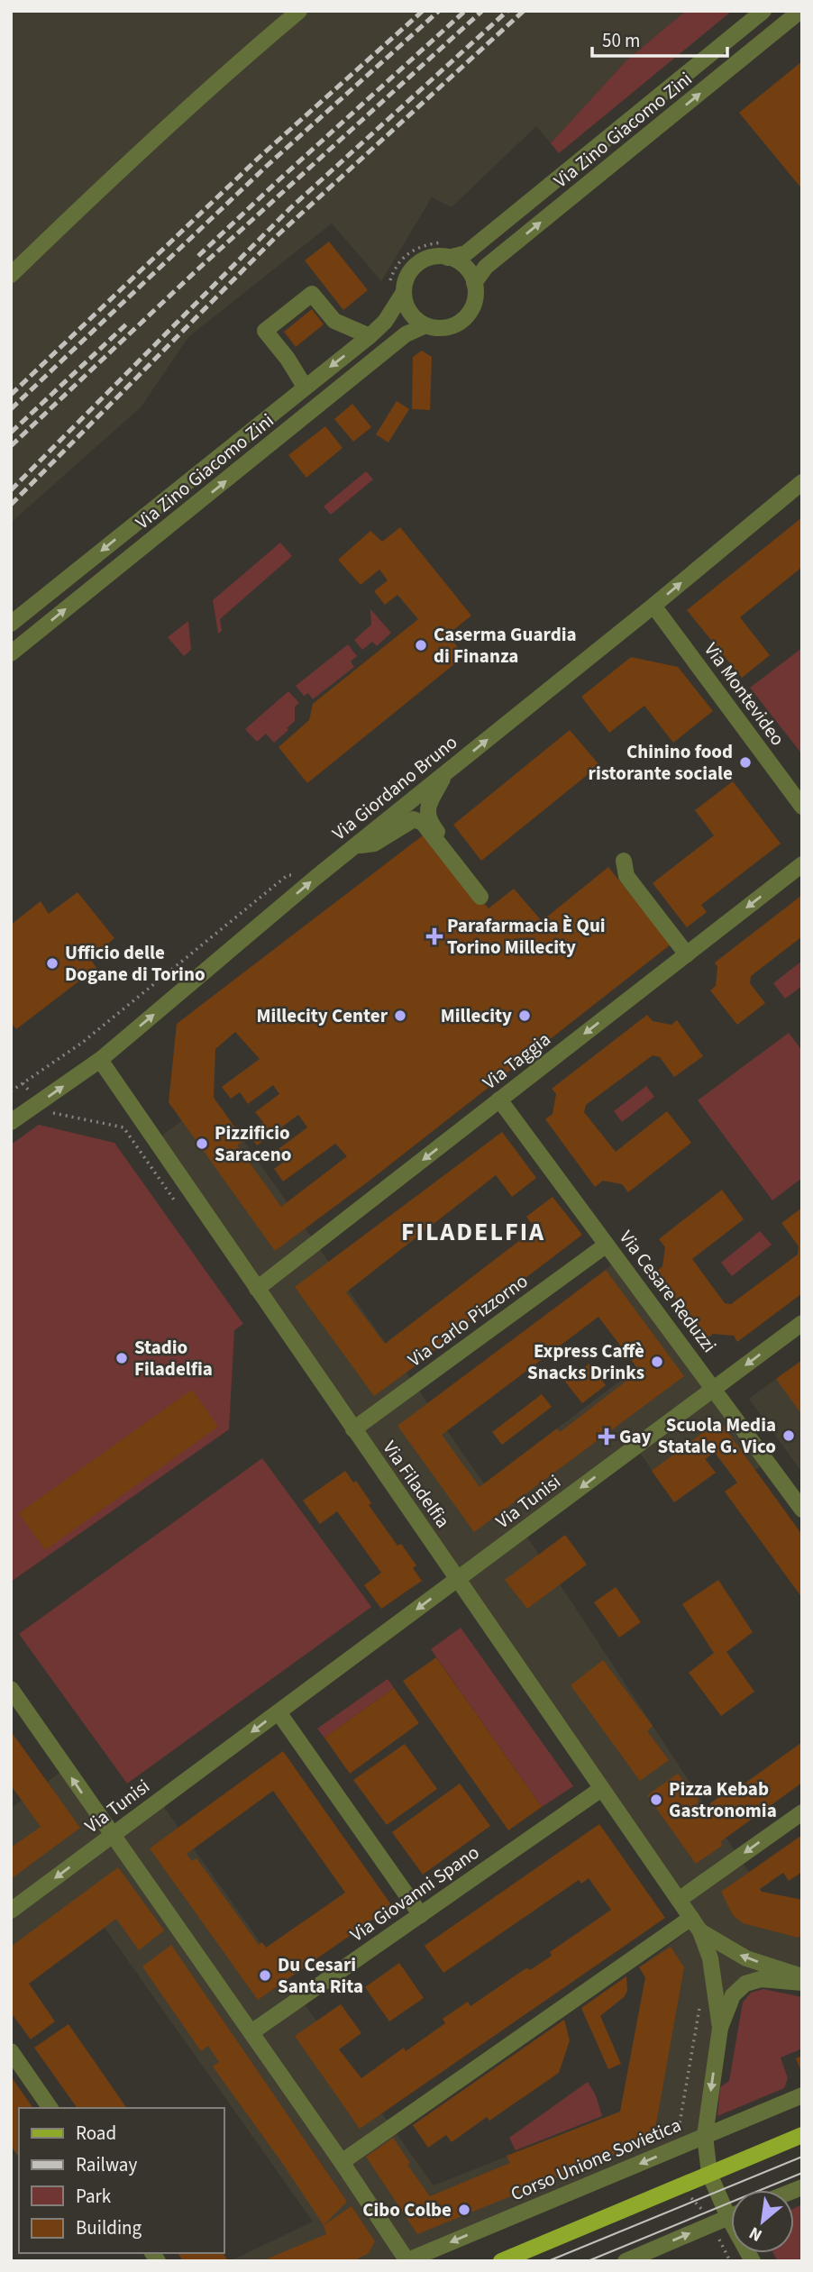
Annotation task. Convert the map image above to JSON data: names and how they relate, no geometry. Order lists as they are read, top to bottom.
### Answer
{
  "streets": {
    "street": [
      "Via Zino Giacomo Zini",
      "Via Montevideo",
      "Via Giordano Bruno",
      "Via Taggia",
      "Via Cesare Reduzzi",
      "Via Carlo Pizzorno",
      "Via Filadelfia",
      "Via Tunisi",
      "Via Giovanni Spano",
      "Corso Unione Sovietica"
    ]
  },
  "crossings": [
    ["Via Montevideo", "Via Giordano Bruno"],
    ["Via Giordano Bruno", "Via Filadelfia"],
    ["Via Taggia", "Via Cesare Reduzzi"],
    ["Via Taggia", "Via Filadelfia"],
    ["Via Cesare Reduzzi", "Via Carlo Pizzorno"],
    ["Via Cesare Reduzzi", "Via Tunisi"],
    ["Via Carlo Pizzorno", "Via Filadelfia"],
    ["Via Filadelfia", "Via Tunisi"],
    ["Via Filadelfia", "Via Giovanni Spano"]
  ],
  "one_way": ["Via Giordano Bruno", "Via Taggia", "Via Tunisi"],
  "districts": ["FILADELFIA"],
  "places": {
    "other": [
      "Caserma Guardia di Finanza",
      "Chinino food ristorante sociale",
      "Ufficio delle Dogane di Torino",
      "Millecity Center",
      "Millecity",
      "Pizzificio Saraceno",
      "Stadio Filadelfia",
      "Express Caffè Snacks Drinks",
      "Scuola Media Statale G. Vico",
      "Pizza Kebab Gastronomia",
      "Du Cesari Santa Rita",
      "Cibo Colbe"
    ],
    "health": ["Parafarmacia È Qui Torino Millecity", "Gay"]
  },
  "legend": [
    "Road",
    "Railway",
    "Park",
    "Building"
  ],
  "scale_bar": "50 m",
  "north": "bottom left"
}
